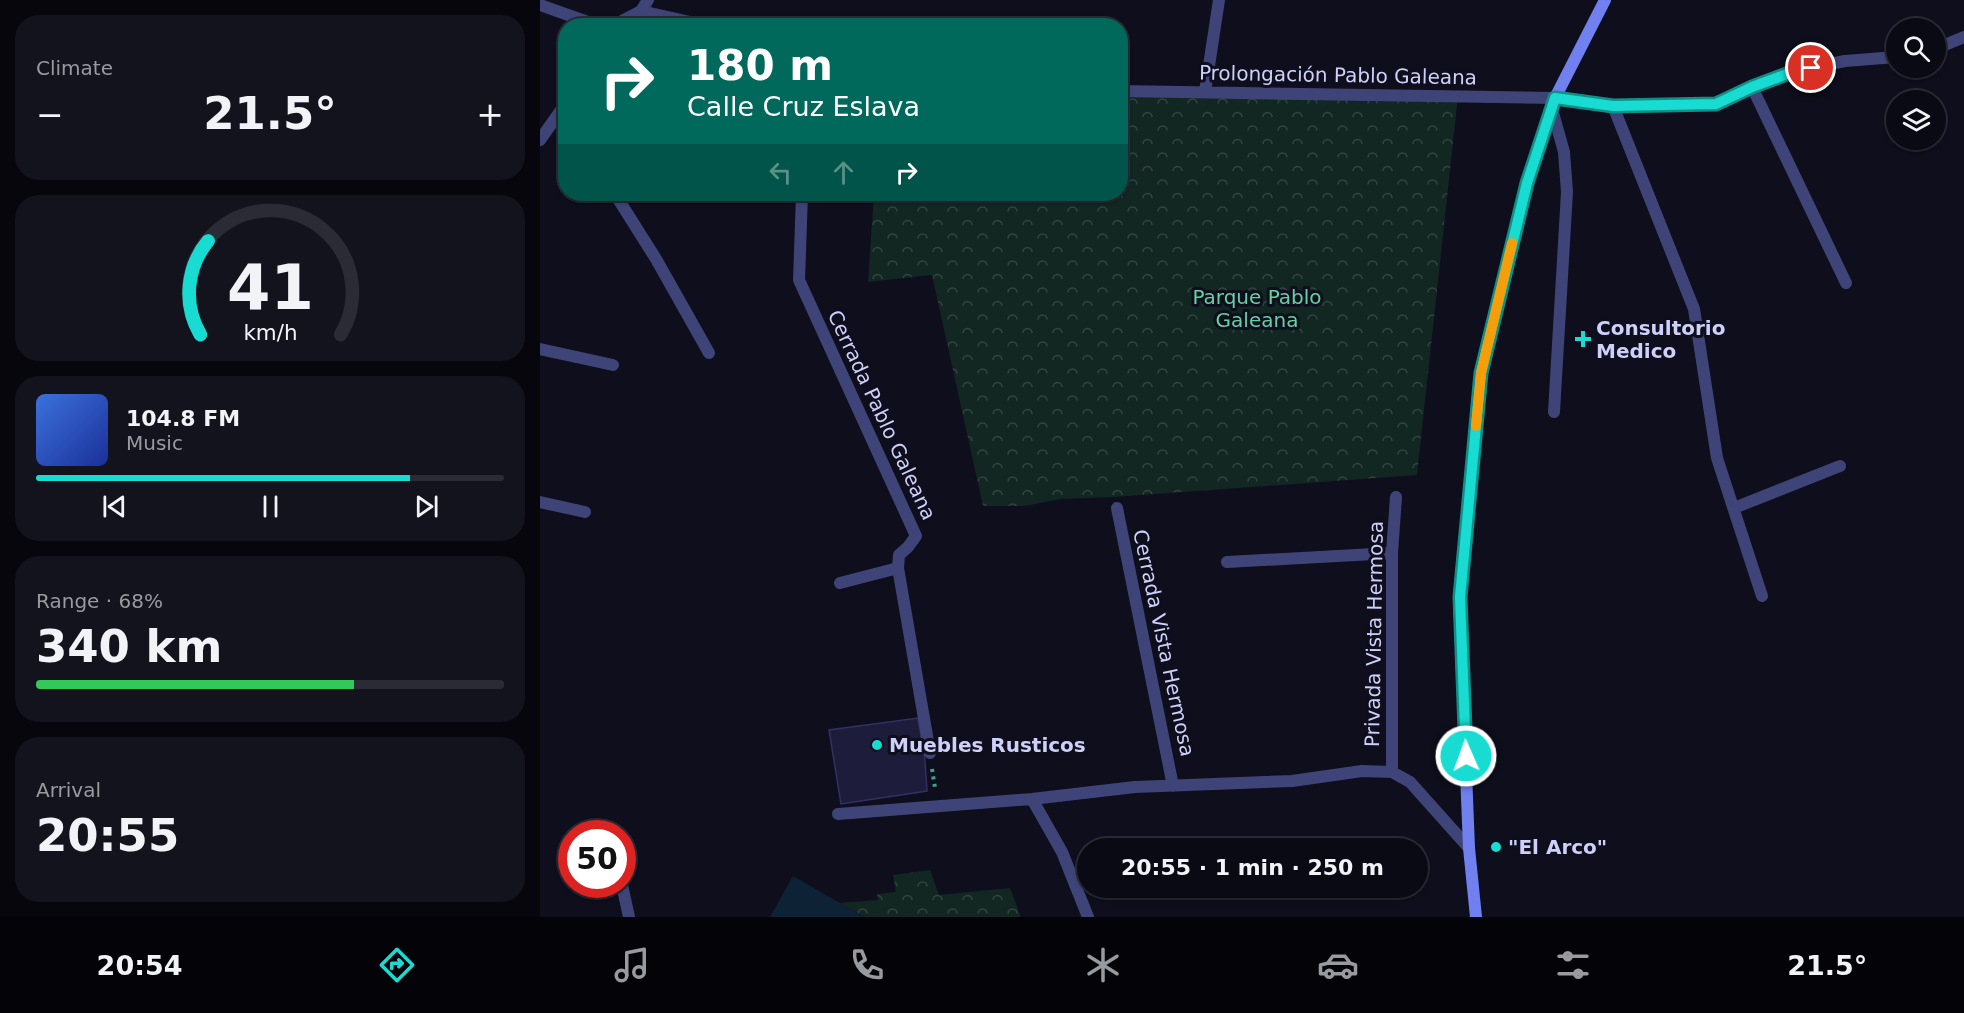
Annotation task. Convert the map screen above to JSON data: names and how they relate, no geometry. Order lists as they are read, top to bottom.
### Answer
{
  "streets": {
    "street": [
      "Prolongación Pablo Galeana",
      "Cerrada Pablo Galeana",
      "Privada Vista Hermosa",
      "Cerrada Vista Hermosa"
    ]
  },
  "crossings": [
    ["Privada Vista Hermosa", "Cerrada Vista Hermosa"]
  ],
  "parks": ["Parque Pablo Galeana"],
  "places": {
    "health": ["Consultorio Medico"],
    "other": ["Muebles Rusticos", "\"El Arco\""]
  },
  "page": {
    "tile": [
      "Climate",
      ["Range · 68%", "340 km"],
      ["Arrival", "20:55"]
    ],
    "turn": ["180 m", "Calle Cruz Eslava"],
    "heat": ["−", "21.5°", "+"],
    "song": ["104.8 FM", "Music"],
    "limit": "50",
    "trip": "20:55 · 1 min · 250 m",
    "tabs": ["20:54", "21.5°"],
    "gauge": ["41", "km/h"]
  }
}
